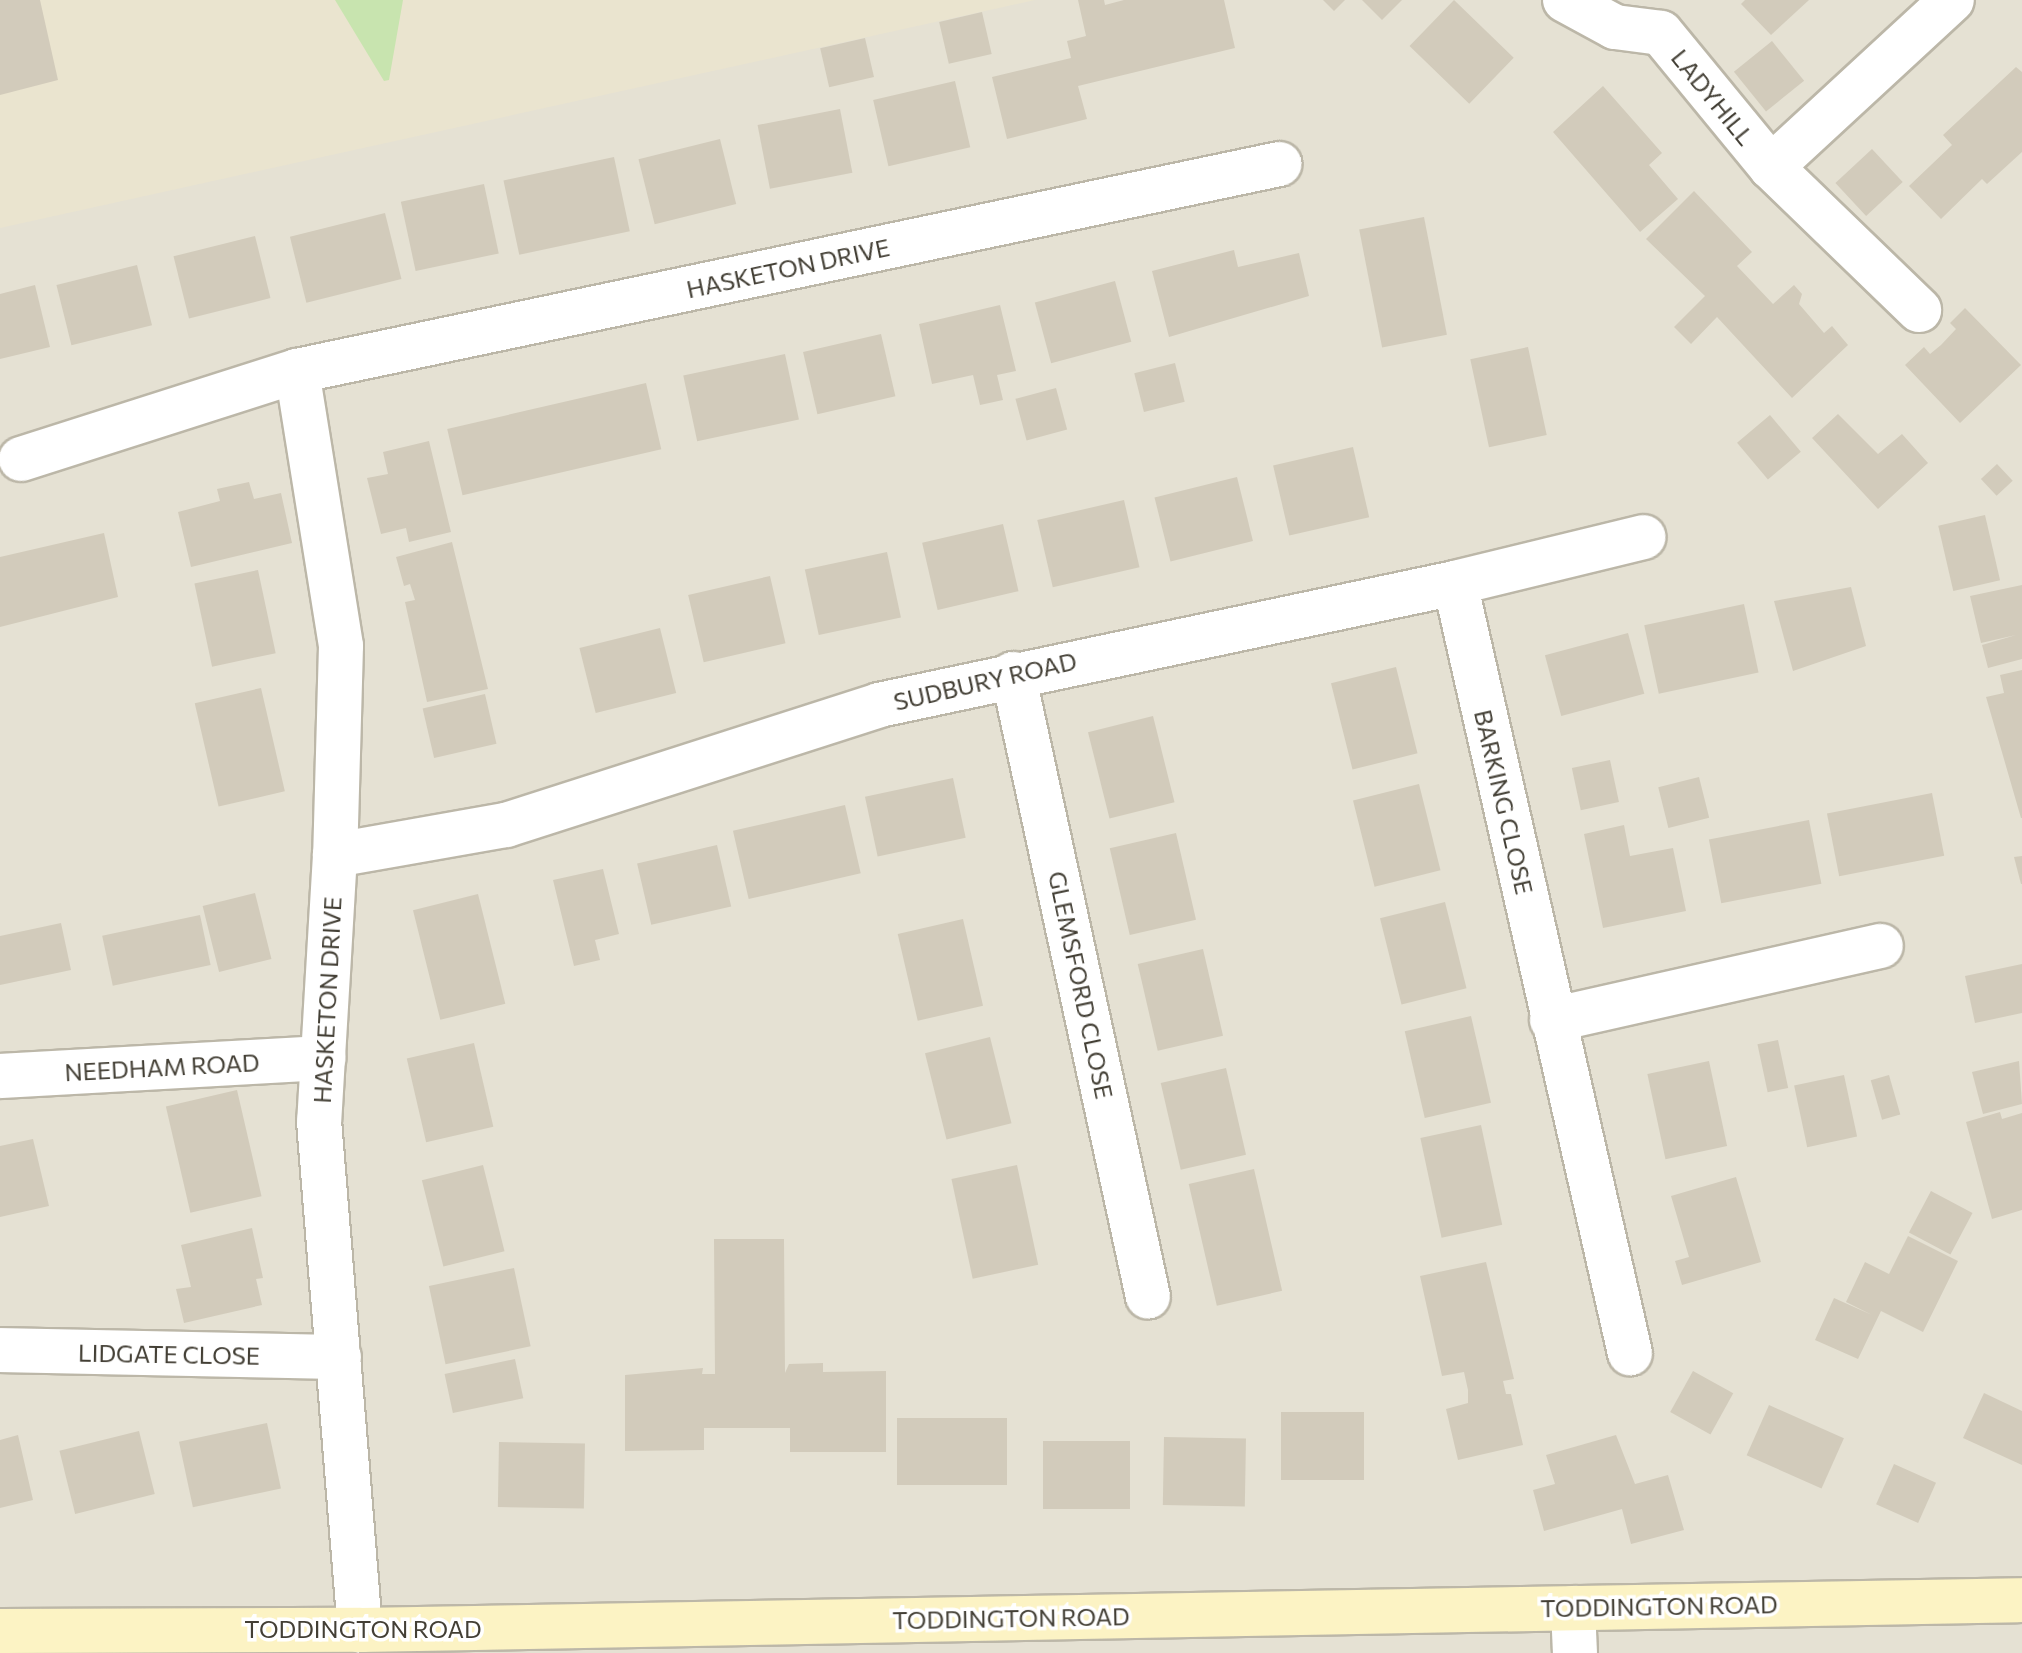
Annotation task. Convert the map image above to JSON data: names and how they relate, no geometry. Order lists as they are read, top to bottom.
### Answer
{
  "streets": {
    "main road": ["TODDINGTON ROAD"],
    "street": [
      "LADYHILL",
      "HASKETON DRIVE",
      "SUDBURY ROAD",
      "BARKING CLOSE",
      "GLEMSFORD CLOSE",
      "NEEDHAM ROAD",
      "LIDGATE CLOSE"
    ]
  },
  "crossings": [
    ["HASKETON DRIVE", "SUDBURY ROAD"],
    ["HASKETON DRIVE", "NEEDHAM ROAD"],
    ["HASKETON DRIVE", "LIDGATE CLOSE"],
    ["HASKETON DRIVE", "TODDINGTON ROAD"],
    ["SUDBURY ROAD", "BARKING CLOSE"],
    ["SUDBURY ROAD", "GLEMSFORD CLOSE"]
  ]
}
